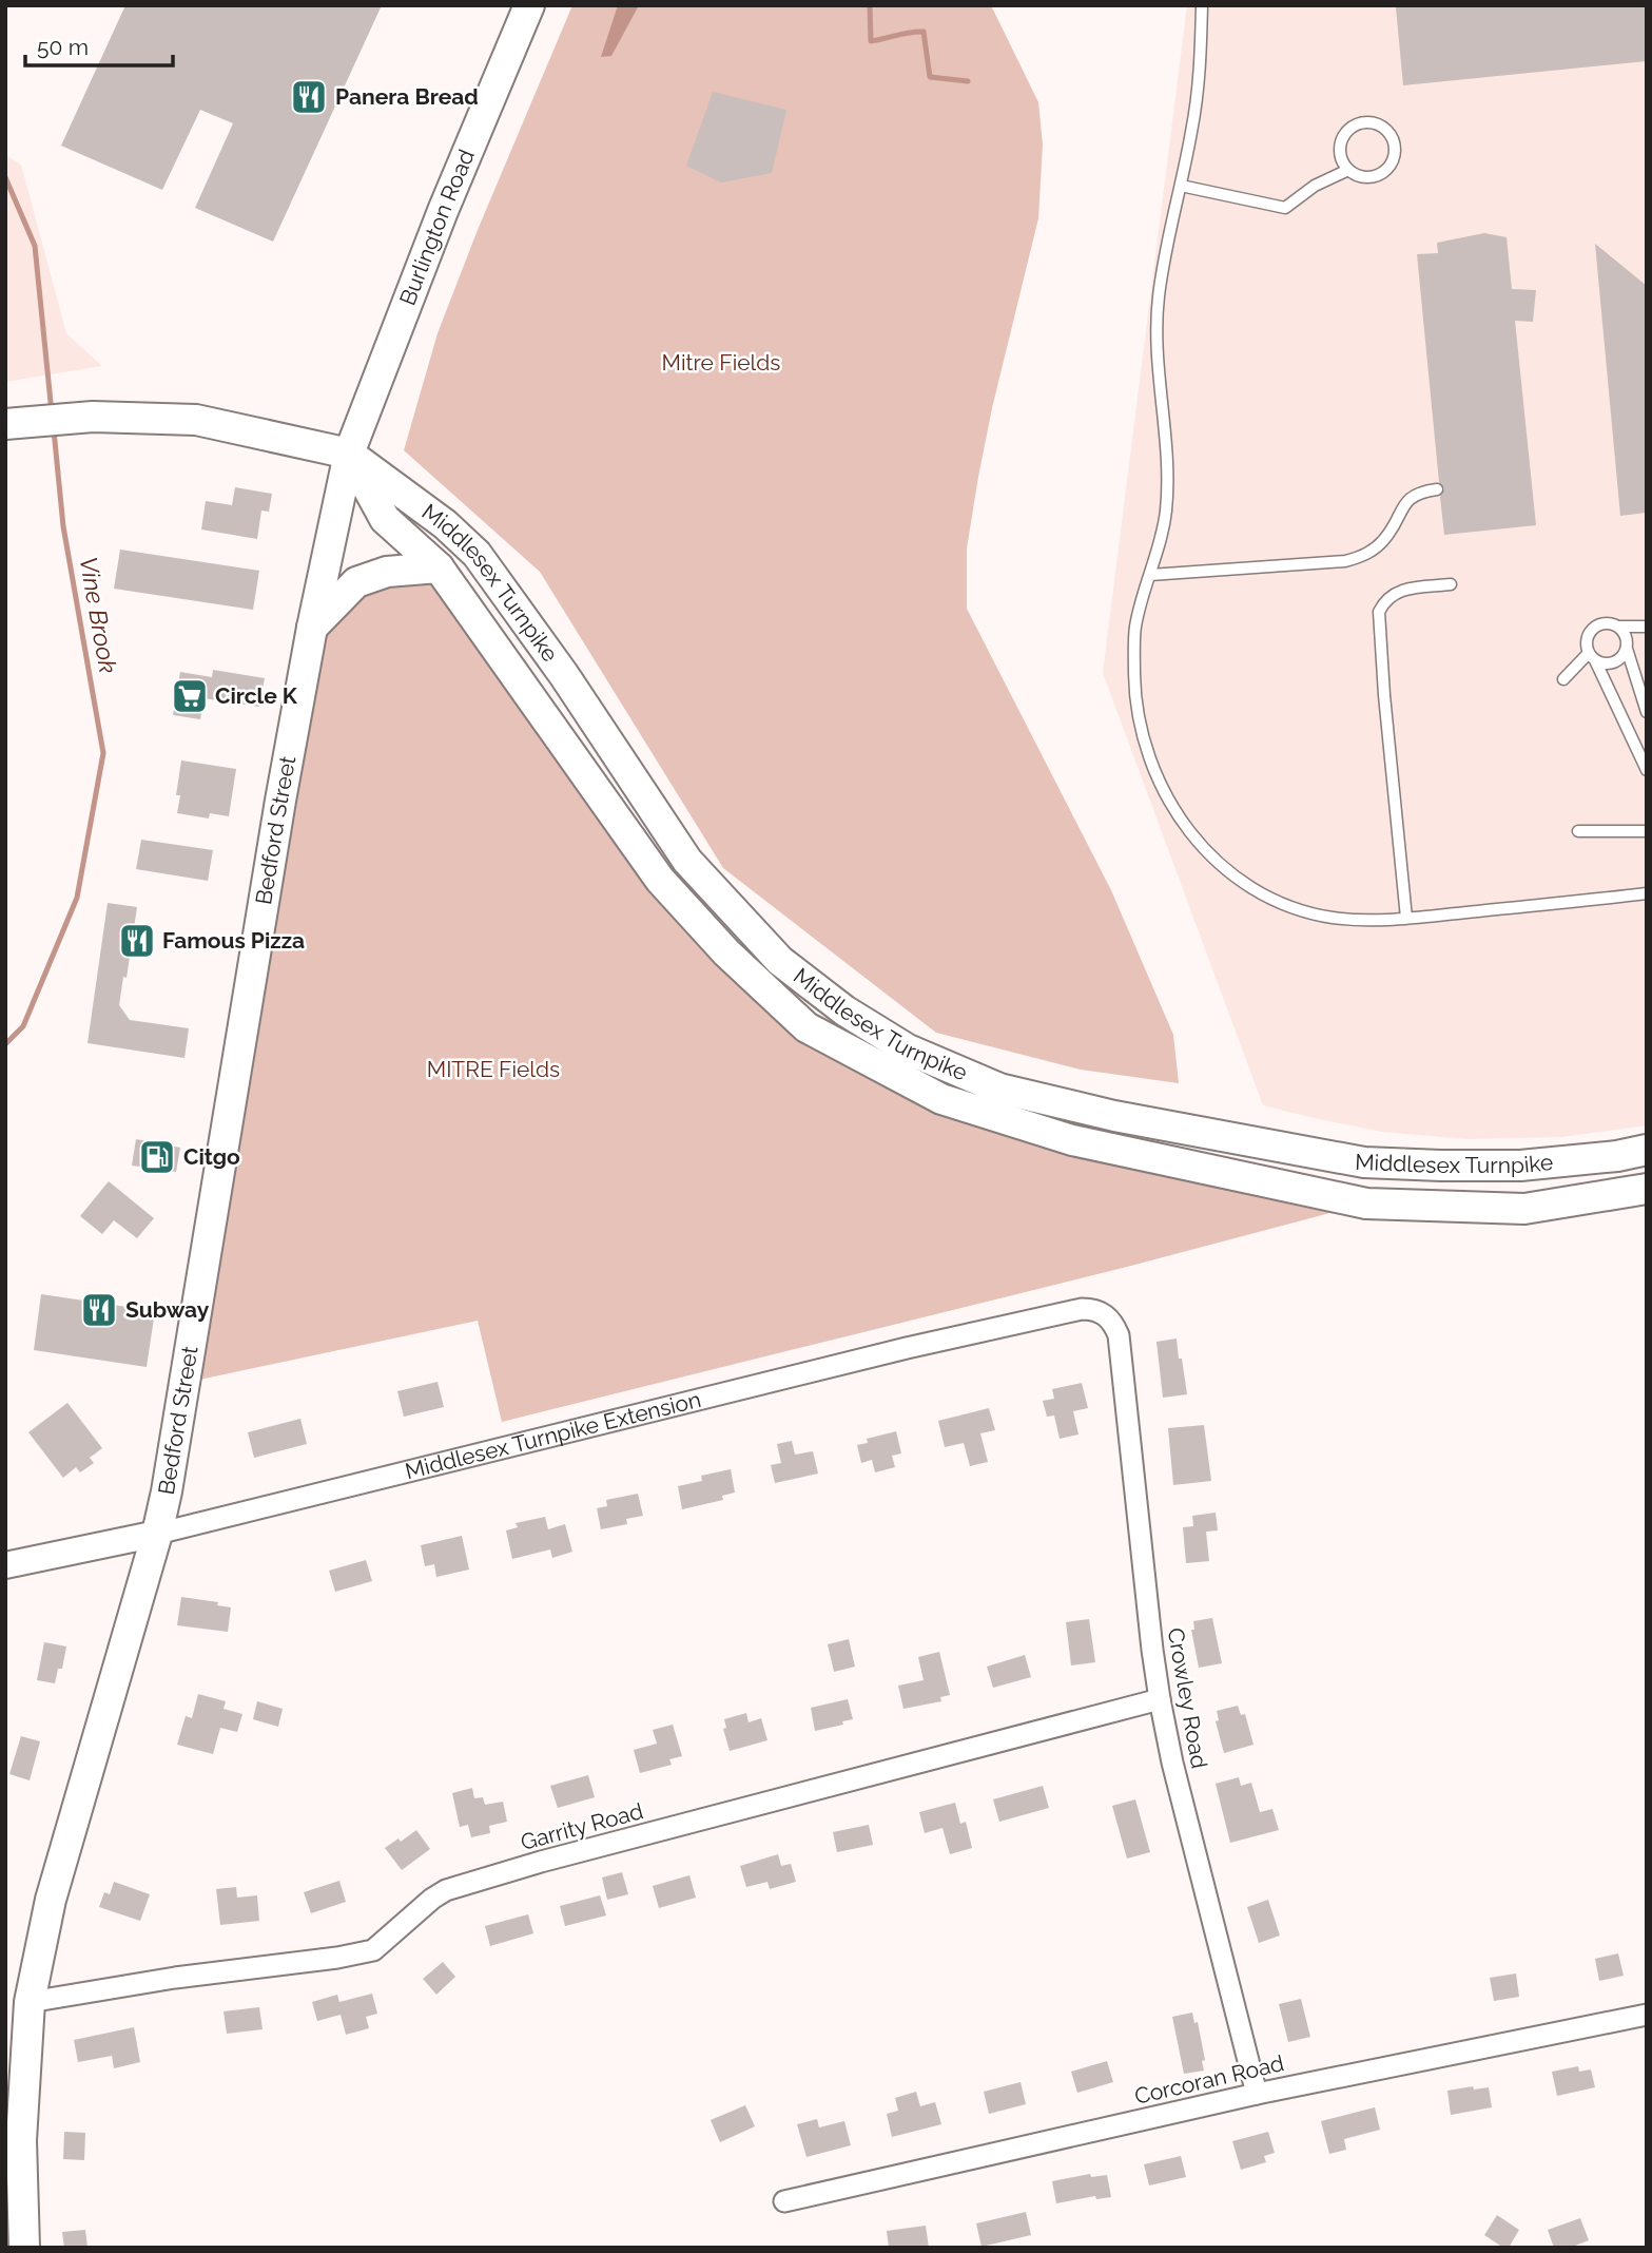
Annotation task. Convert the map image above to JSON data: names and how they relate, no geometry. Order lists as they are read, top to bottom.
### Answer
{
  "streets": {
    "main road": ["Burlington Road", "Middlesex Turnpike", "Bedford Street"],
    "street": [
      "Middlesex Turnpike Extension",
      "Crowley Road",
      "Garrity Road",
      "Corcoran Road"
    ]
  },
  "crossings": [
    ["Burlington Road", "Middlesex Turnpike"],
    ["Burlington Road", "Bedford Street"],
    ["Middlesex Turnpike", "Bedford Street"],
    ["Bedford Street", "Middlesex Turnpike Extension"],
    ["Bedford Street", "Garrity Road"],
    ["Middlesex Turnpike Extension", "Crowley Road"],
    ["Crowley Road", "Garrity Road"],
    ["Crowley Road", "Corcoran Road"]
  ],
  "water": ["Vine Brook"],
  "parks": ["Mitre Fields", "MITRE Fields"],
  "places": {
    "restaurant": ["Panera Bread", "Famous Pizza", "Subway"],
    "supermarket": ["Circle K"],
    "fuel station": ["Citgo"]
  },
  "scale_bar": "50 m"
}
